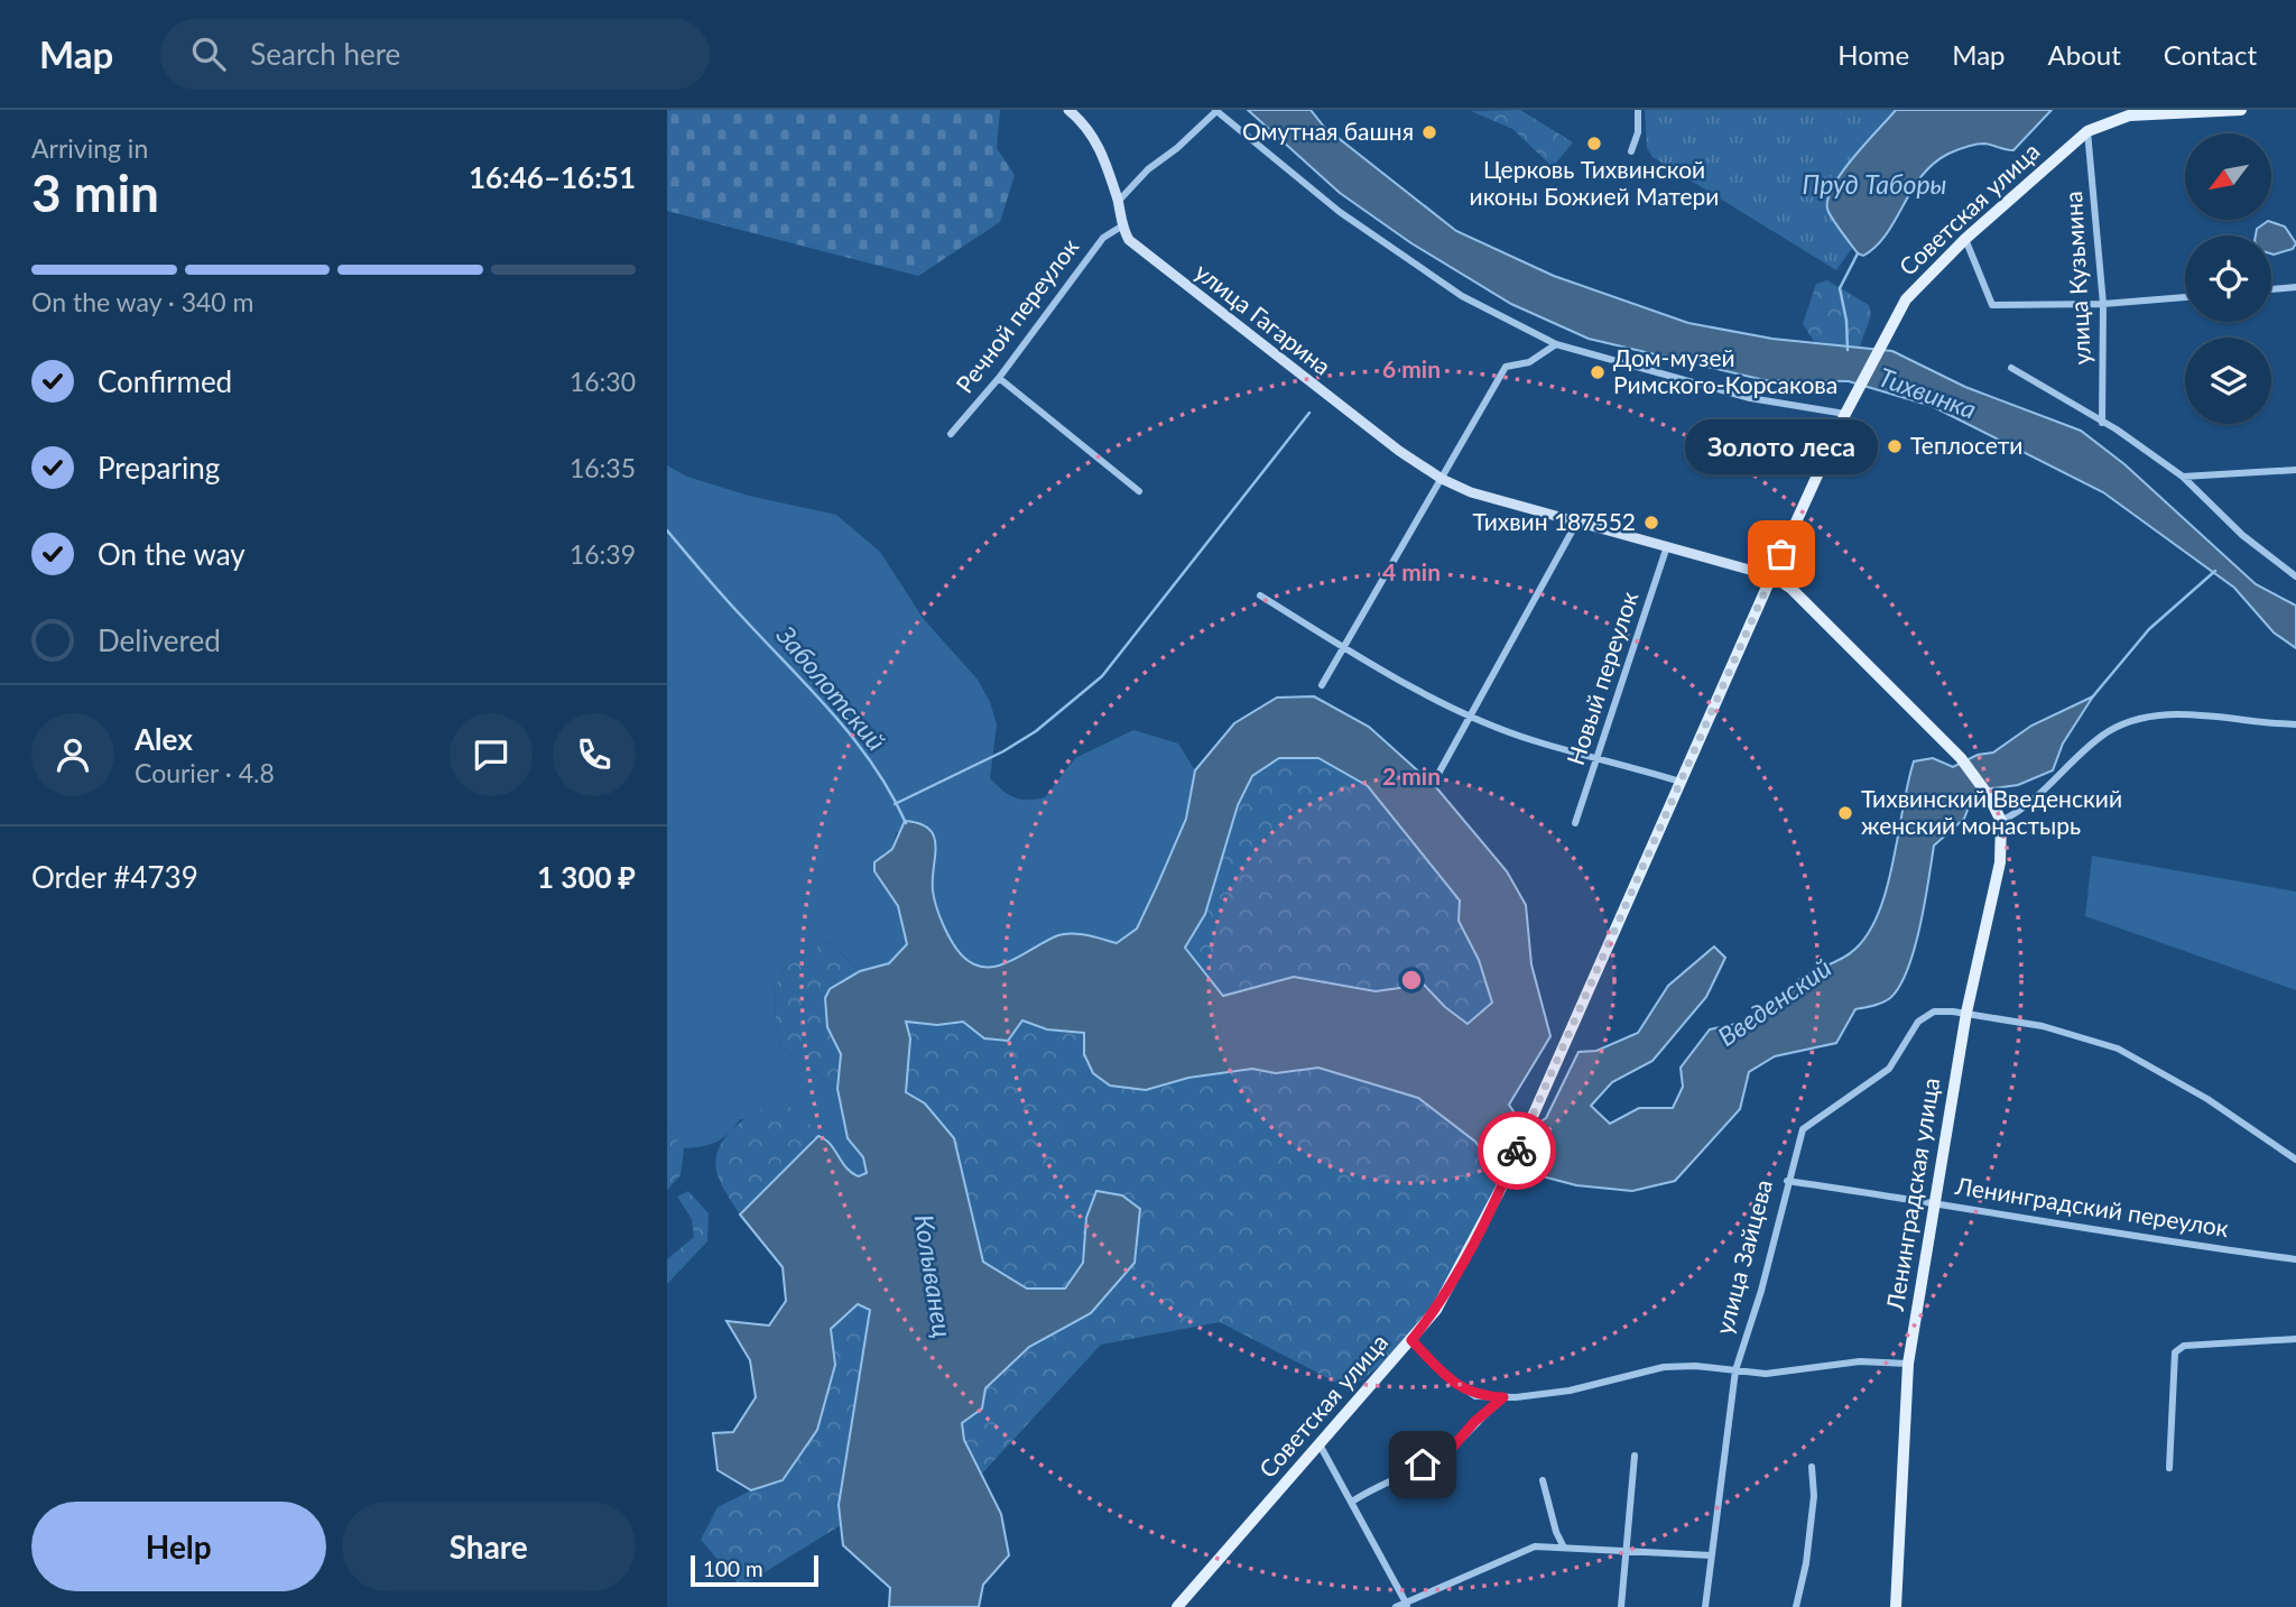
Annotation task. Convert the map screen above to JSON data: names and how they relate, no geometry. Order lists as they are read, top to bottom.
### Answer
{
  "streets": {
    "main road": ["Советская улица", "Ленинградская улица"],
    "street": [
      "улица Кузьмина",
      "Речной переулок",
      "улица Гагарина",
      "Новый переулок",
      "Ленинградский переулок",
      "улица Зайцева"
    ]
  },
  "crossings": [
    ["Советская улица", "улица Кузьмина"],
    ["Советская улица", "улица Гагарина"],
    ["Советская улица", "Ленинградская улица"],
    ["Речной переулок", "улица Гагарина"],
    ["улица Гагарина", "Новый переулок"],
    ["улица Гагарина", "Ленинградская улица"],
    ["Ленинградская улица", "Ленинградский переулок"],
    ["Ленинградская улица", "улица Зайцева"],
    ["Ленинградский переулок", "улица Зайцева"]
  ],
  "water": [
    "Пруд Таборы",
    "Тихвинка",
    "Заболотский",
    "Введенский",
    "Колыванец"
  ],
  "places": [
    "Омутная башня",
    "Церковь Тихвинской иконы Божией Матери",
    "Дом-музей Римского-Корсакова",
    "Теплосети",
    "Тихвин 187552",
    "Золото леса",
    "Тихвинский Введенский женский монастырь"
  ],
  "scale_bar": "100 m",
  "north": "bottom left",
  "page": {
    "header": "Map",
    "search": "Search here",
    "nav": [
      "Home",
      "Map",
      "About",
      "Contact"
    ],
    "heading": ["3 min", "Arriving in", "16:46–16:51"],
    "panel": [
      "Alex",
      "Courier · 4.8",
      "Order #4739",
      "1 300 ₽"
    ],
    "bar": "On the way · 340 m",
    "list": [
      ["Confirmed", "16:30"],
      ["Preparing", "16:35"],
      ["On the way", "16:39"],
      "Delivered"
    ],
    "bubble": "Золото леса",
    "buttons": ["Help", "Share"],
    "scale": "100 m"
  },
  "rings": ["6 min", "4 min", "2 min"]
}
